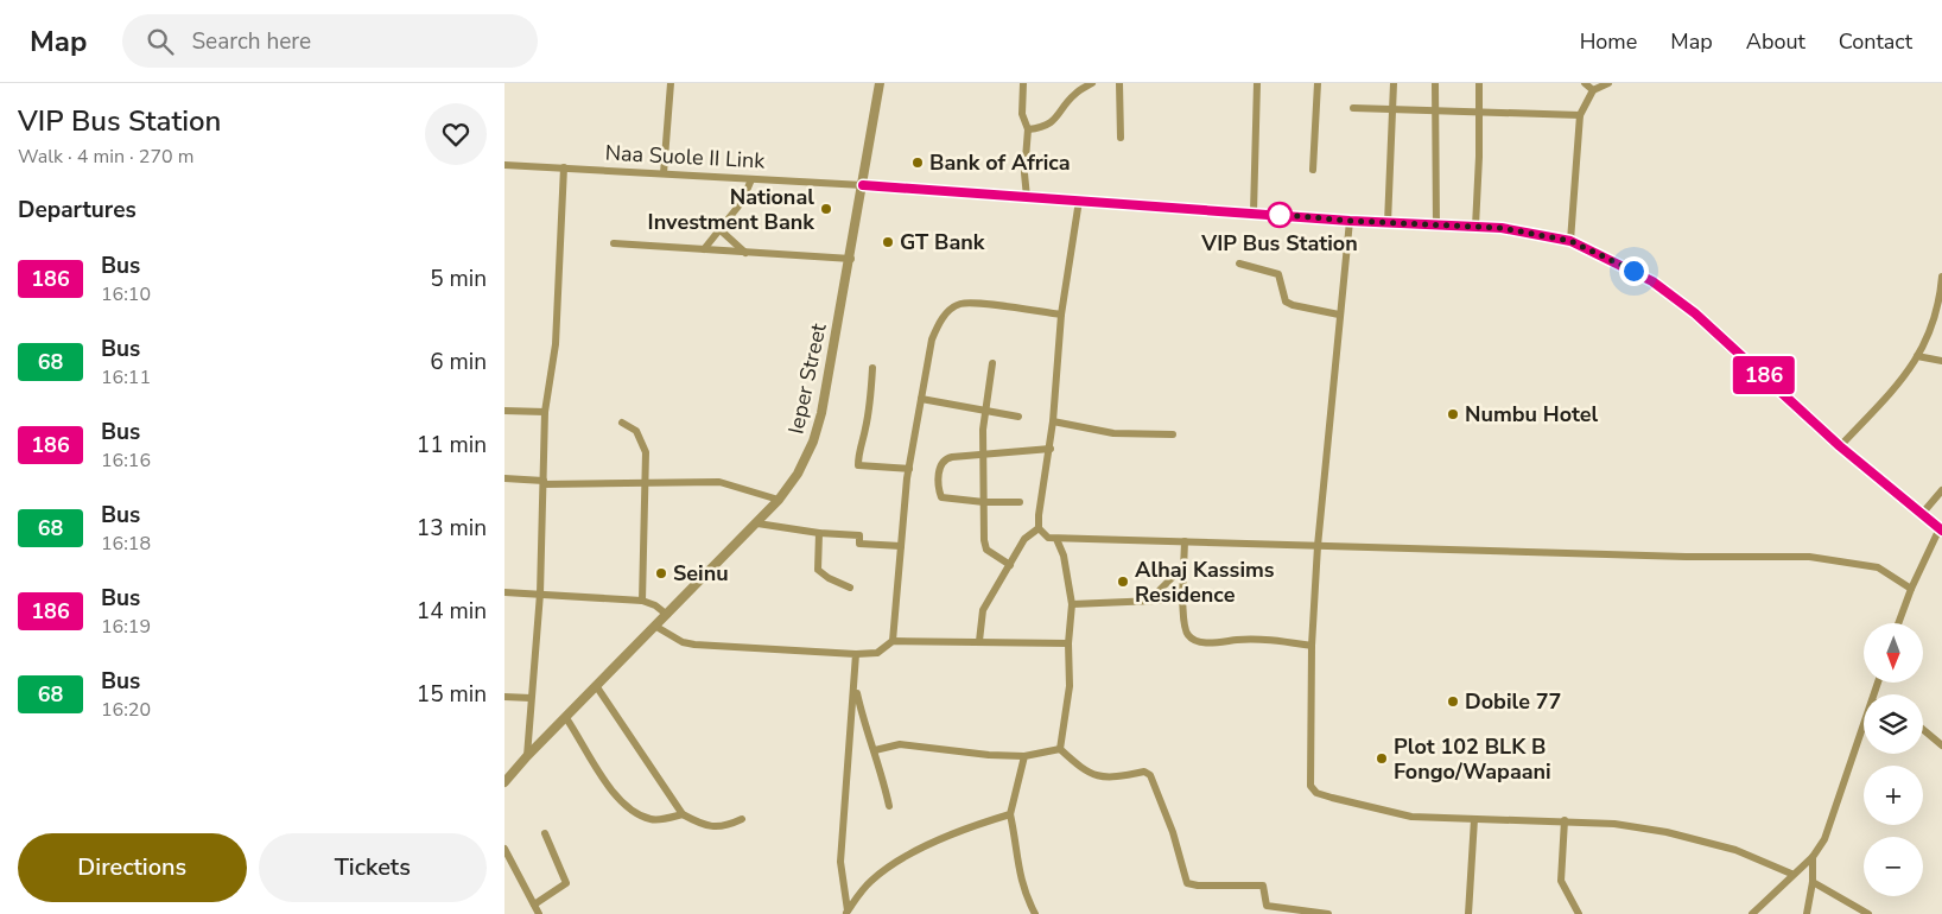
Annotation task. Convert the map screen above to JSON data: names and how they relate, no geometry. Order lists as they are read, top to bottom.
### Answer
{
  "streets": {
    "street": ["Naa Suole II Link", "Ieper Street"]
  },
  "crossings": [
    ["Naa Suole II Link", "Ieper Street"]
  ],
  "places": [
    "Bank of Africa",
    "National Investment Bank",
    "VIP Bus Station",
    "GT Bank",
    "Numbu Hotel",
    "Seinu",
    "Alhaj Kassims Residence",
    "Dobile 77",
    "Plot 102 BLK B Fongo/Wapaani"
  ],
  "lines": ["bus line 186"],
  "north": "bottom",
  "page": {
    "header": "Map",
    "search": "Search here",
    "nav": [
      "Home",
      "Map",
      "About",
      "Contact"
    ],
    "heading": [
      ["VIP Bus Station", "Walk · 4 min · 270 m"],
      "Departures"
    ],
    "on_map": "186",
    "list": [
      {
        "mark": "186",
        "name": "Bus",
        "note": "16:10",
        "value": "5 min"
      },
      {
        "mark": "68",
        "name": "Bus",
        "note": "16:11",
        "value": "6 min"
      },
      {
        "mark": "186",
        "name": "Bus",
        "note": "16:16",
        "value": "11 min"
      },
      {
        "mark": "68",
        "name": "Bus",
        "note": "16:18",
        "value": "13 min"
      },
      {
        "mark": "186",
        "name": "Bus",
        "note": "16:19",
        "value": "14 min"
      },
      {
        "mark": "68",
        "name": "Bus",
        "note": "16:20",
        "value": "15 min"
      }
    ],
    "map_buttons": ["+", "−"],
    "buttons": ["Directions", "Tickets"]
  }
}
